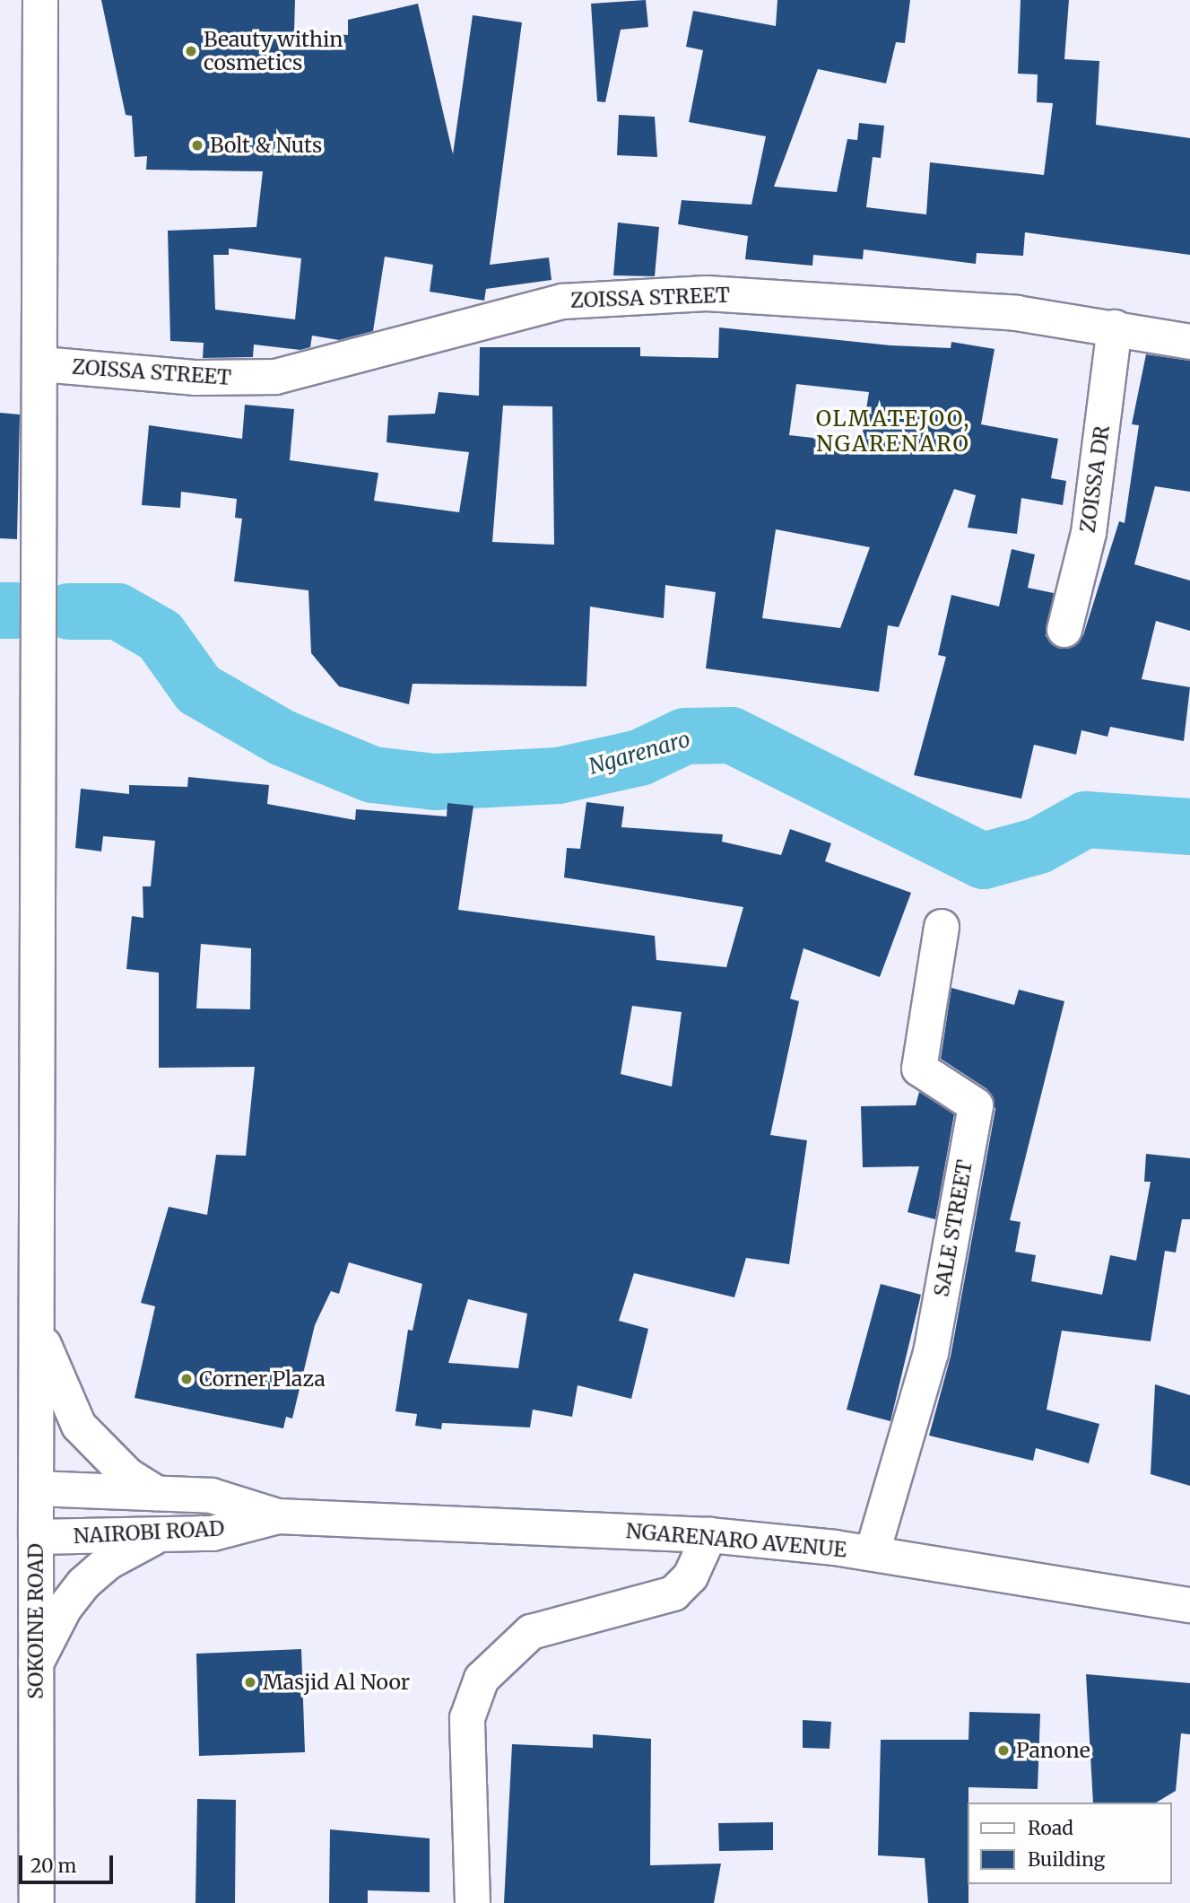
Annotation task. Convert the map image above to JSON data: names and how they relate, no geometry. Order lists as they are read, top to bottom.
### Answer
{
  "streets": {
    "main road": [
      "ZOISSA STREET",
      "ZOISSA DR",
      "SALE STREET",
      "NAIROBI ROAD",
      "NGARENARO AVENUE",
      "SOKOINE ROAD"
    ]
  },
  "crossings": [
    ["ZOISSA STREET", "ZOISSA DR"],
    ["ZOISSA STREET", "SOKOINE ROAD"],
    ["SALE STREET", "NGARENARO AVENUE"],
    ["NAIROBI ROAD", "NGARENARO AVENUE"],
    ["NAIROBI ROAD", "SOKOINE ROAD"]
  ],
  "districts": ["OLMATEJOO, NGARENARO"],
  "water": ["Ngarenaro"],
  "places": [
    "Beauty within cosmetics",
    "Bolt & Nuts",
    "Corner Plaza",
    "Masjid Al Noor",
    "Panone"
  ],
  "legend": ["Road", "Building"],
  "scale_bar": "20 m"
}
